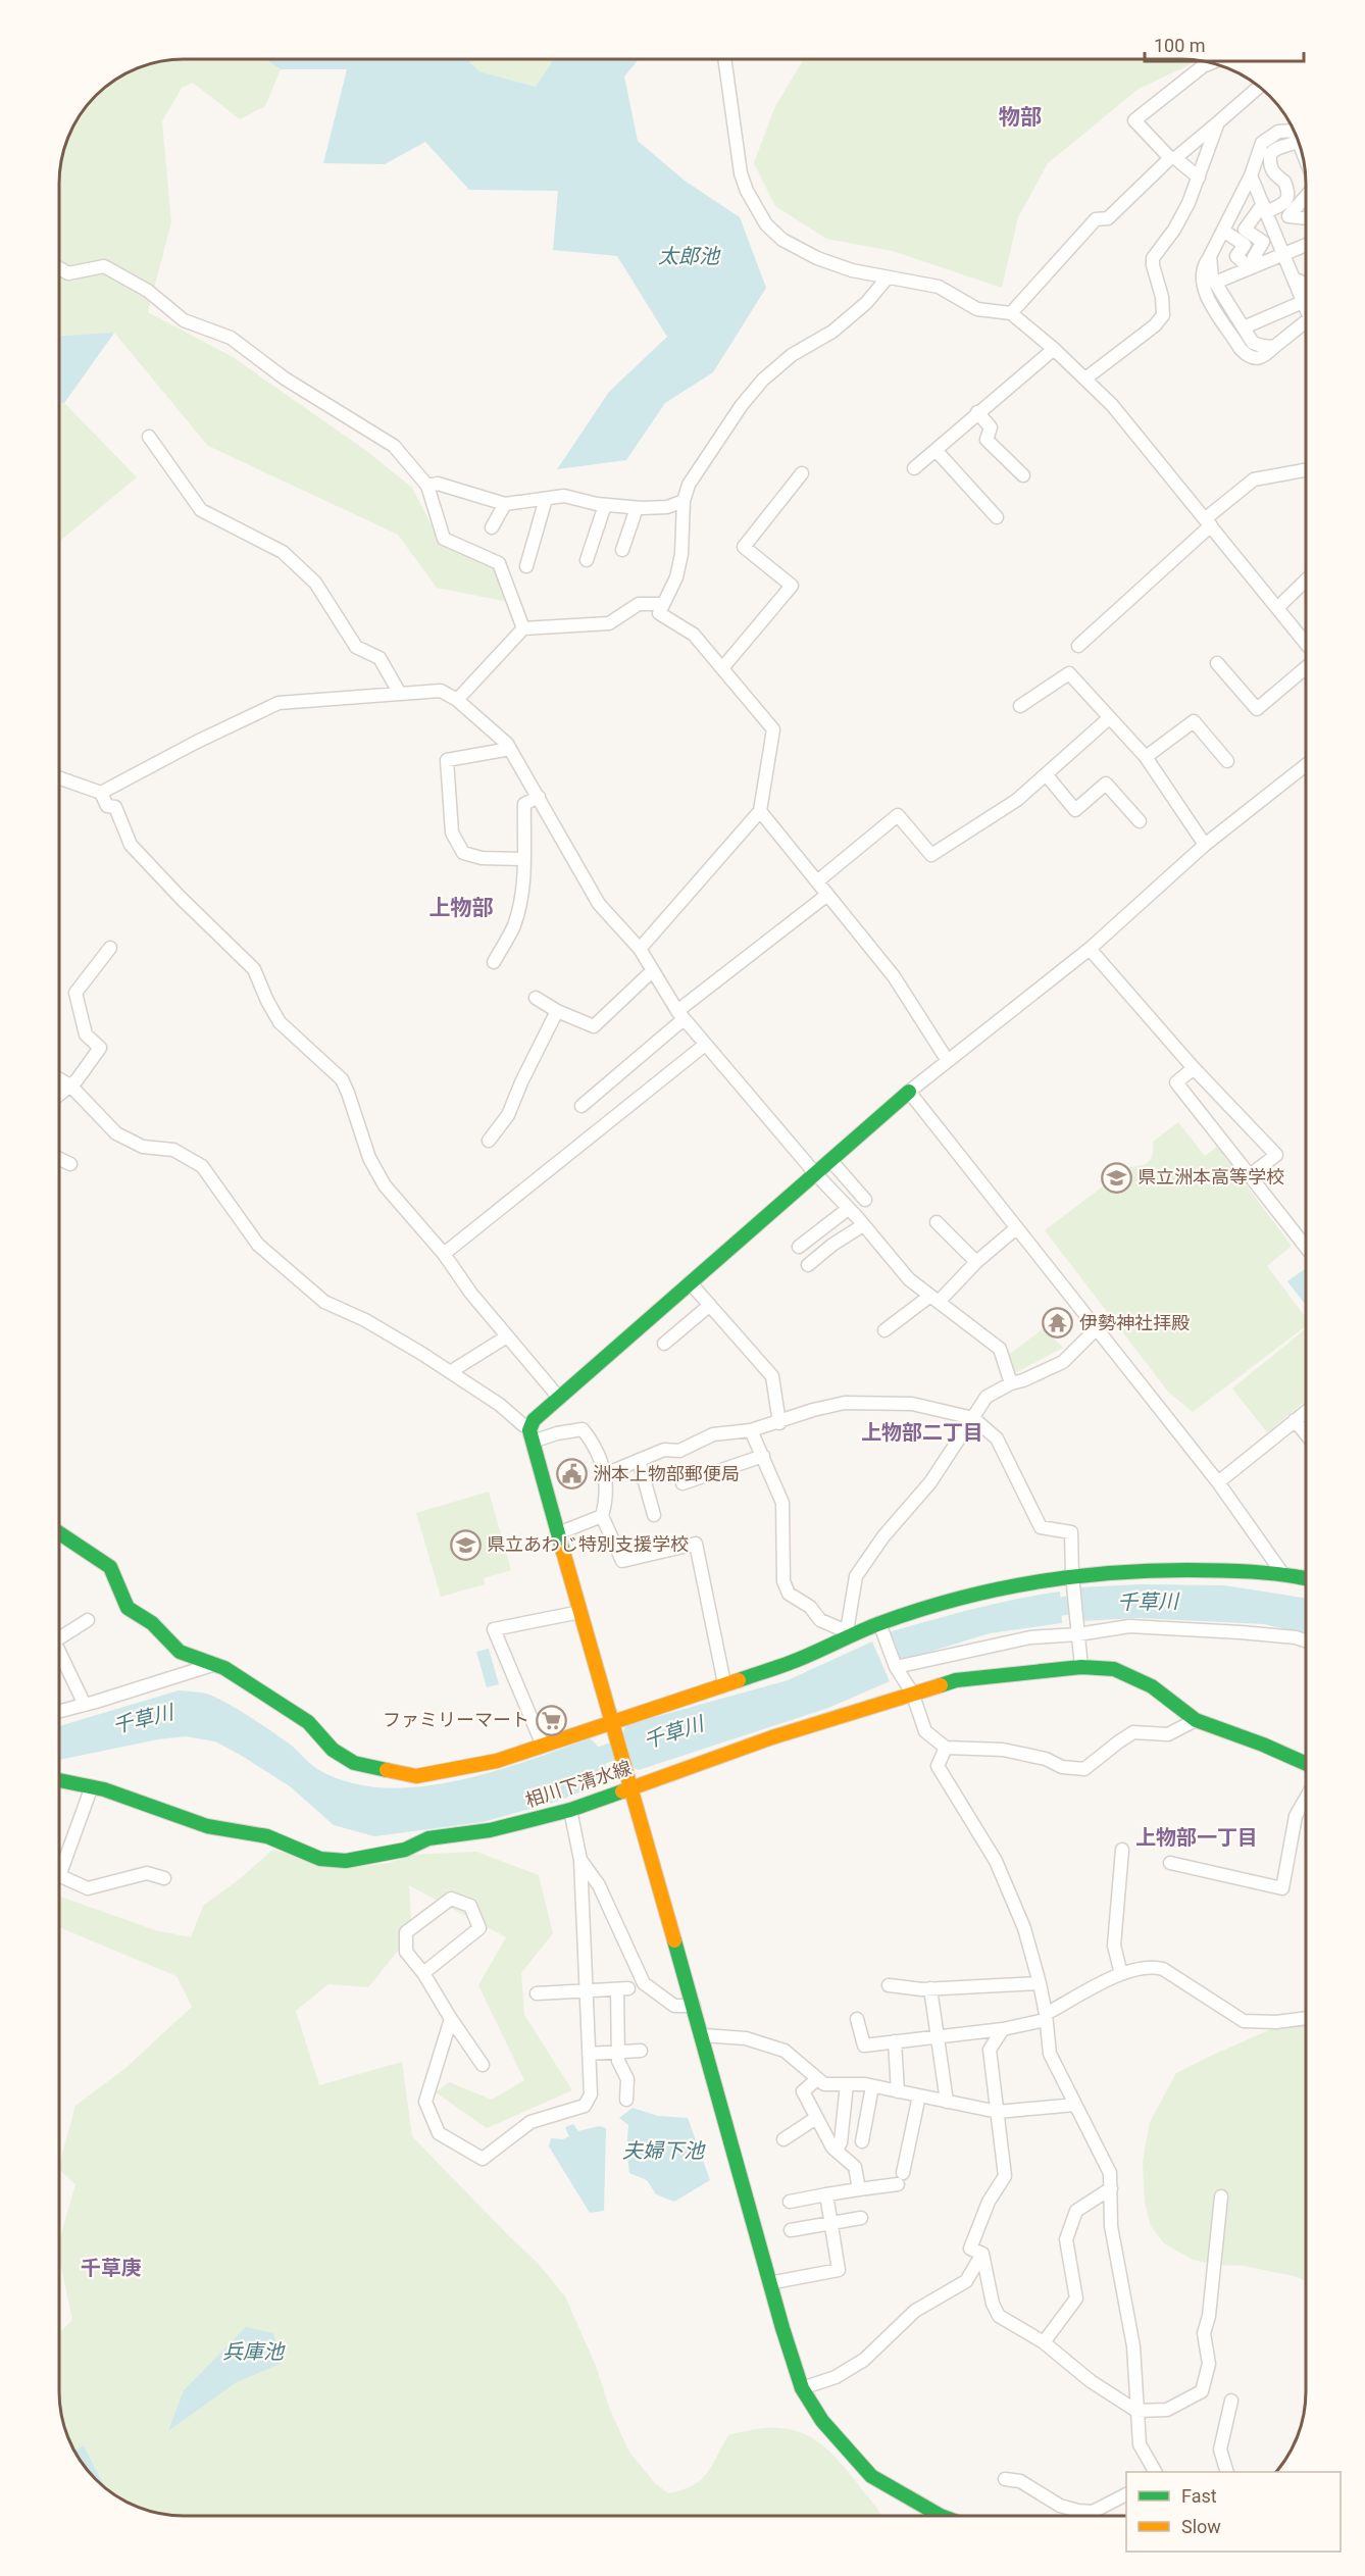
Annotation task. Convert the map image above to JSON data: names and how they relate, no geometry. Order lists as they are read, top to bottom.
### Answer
{
  "streets": {
    "street": ["相川下清水線"]
  },
  "districts": [
    "物部",
    "上物部",
    "上物部二丁目",
    "上物部一丁目",
    "千草庚"
  ],
  "water": [
    "太郎池",
    "千草川",
    "夫婦下池",
    "兵庫池"
  ],
  "places": {
    "school or university": ["県立洲本高等学校", "県立あわじ特別支援学校"],
    "temple": ["伊勢神社拝殿"],
    "public building": ["洲本上物部郵便局"],
    "supermarket": ["ファミリーマート"]
  },
  "legend": ["Fast", "Slow"],
  "scale_bar": "100 m"
}
